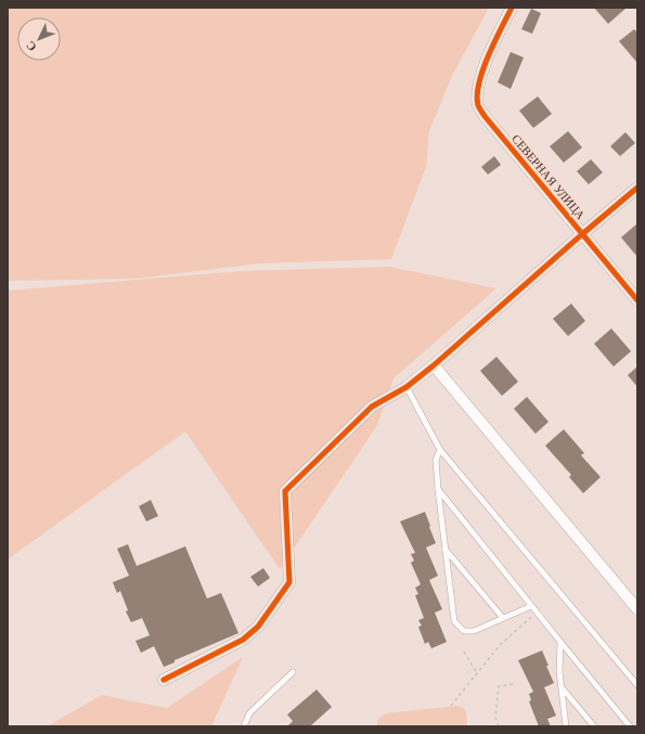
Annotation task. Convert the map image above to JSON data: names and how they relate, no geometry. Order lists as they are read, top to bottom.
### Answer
{
  "streets": {
    "street": ["СЕВЕРНАЯ УЛИЦА"]
  },
  "north": "bottom left"
}
